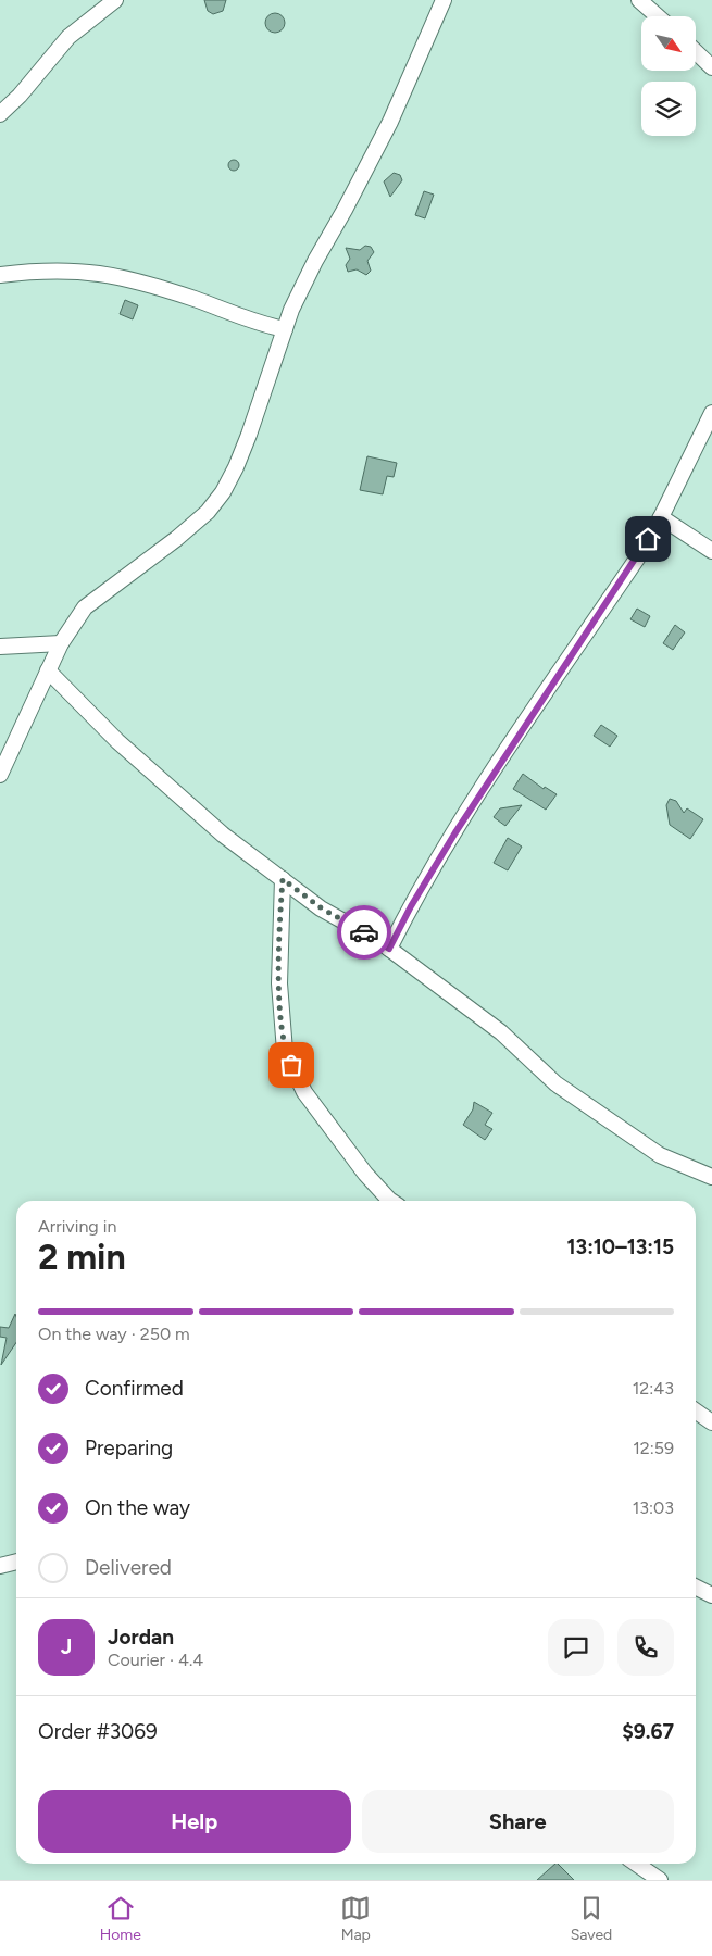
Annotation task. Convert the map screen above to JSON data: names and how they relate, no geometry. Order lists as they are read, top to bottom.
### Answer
{
  "north": "bottom right",
  "page": {
    "heading": ["2 min", "Arriving in", "13:10–13:15"],
    "panel": [
      "Jordan",
      "Courier · 4.4",
      "Order #3069",
      "$9.67"
    ],
    "bar": "On the way · 250 m",
    "list": [
      ["Confirmed", "12:43"],
      ["Preparing", "12:59"],
      ["On the way", "13:03"],
      "Delivered"
    ],
    "round": "J",
    "buttons": ["Help", "Share"],
    "tabs": ["Home", "Map", "Saved"]
  }
}
